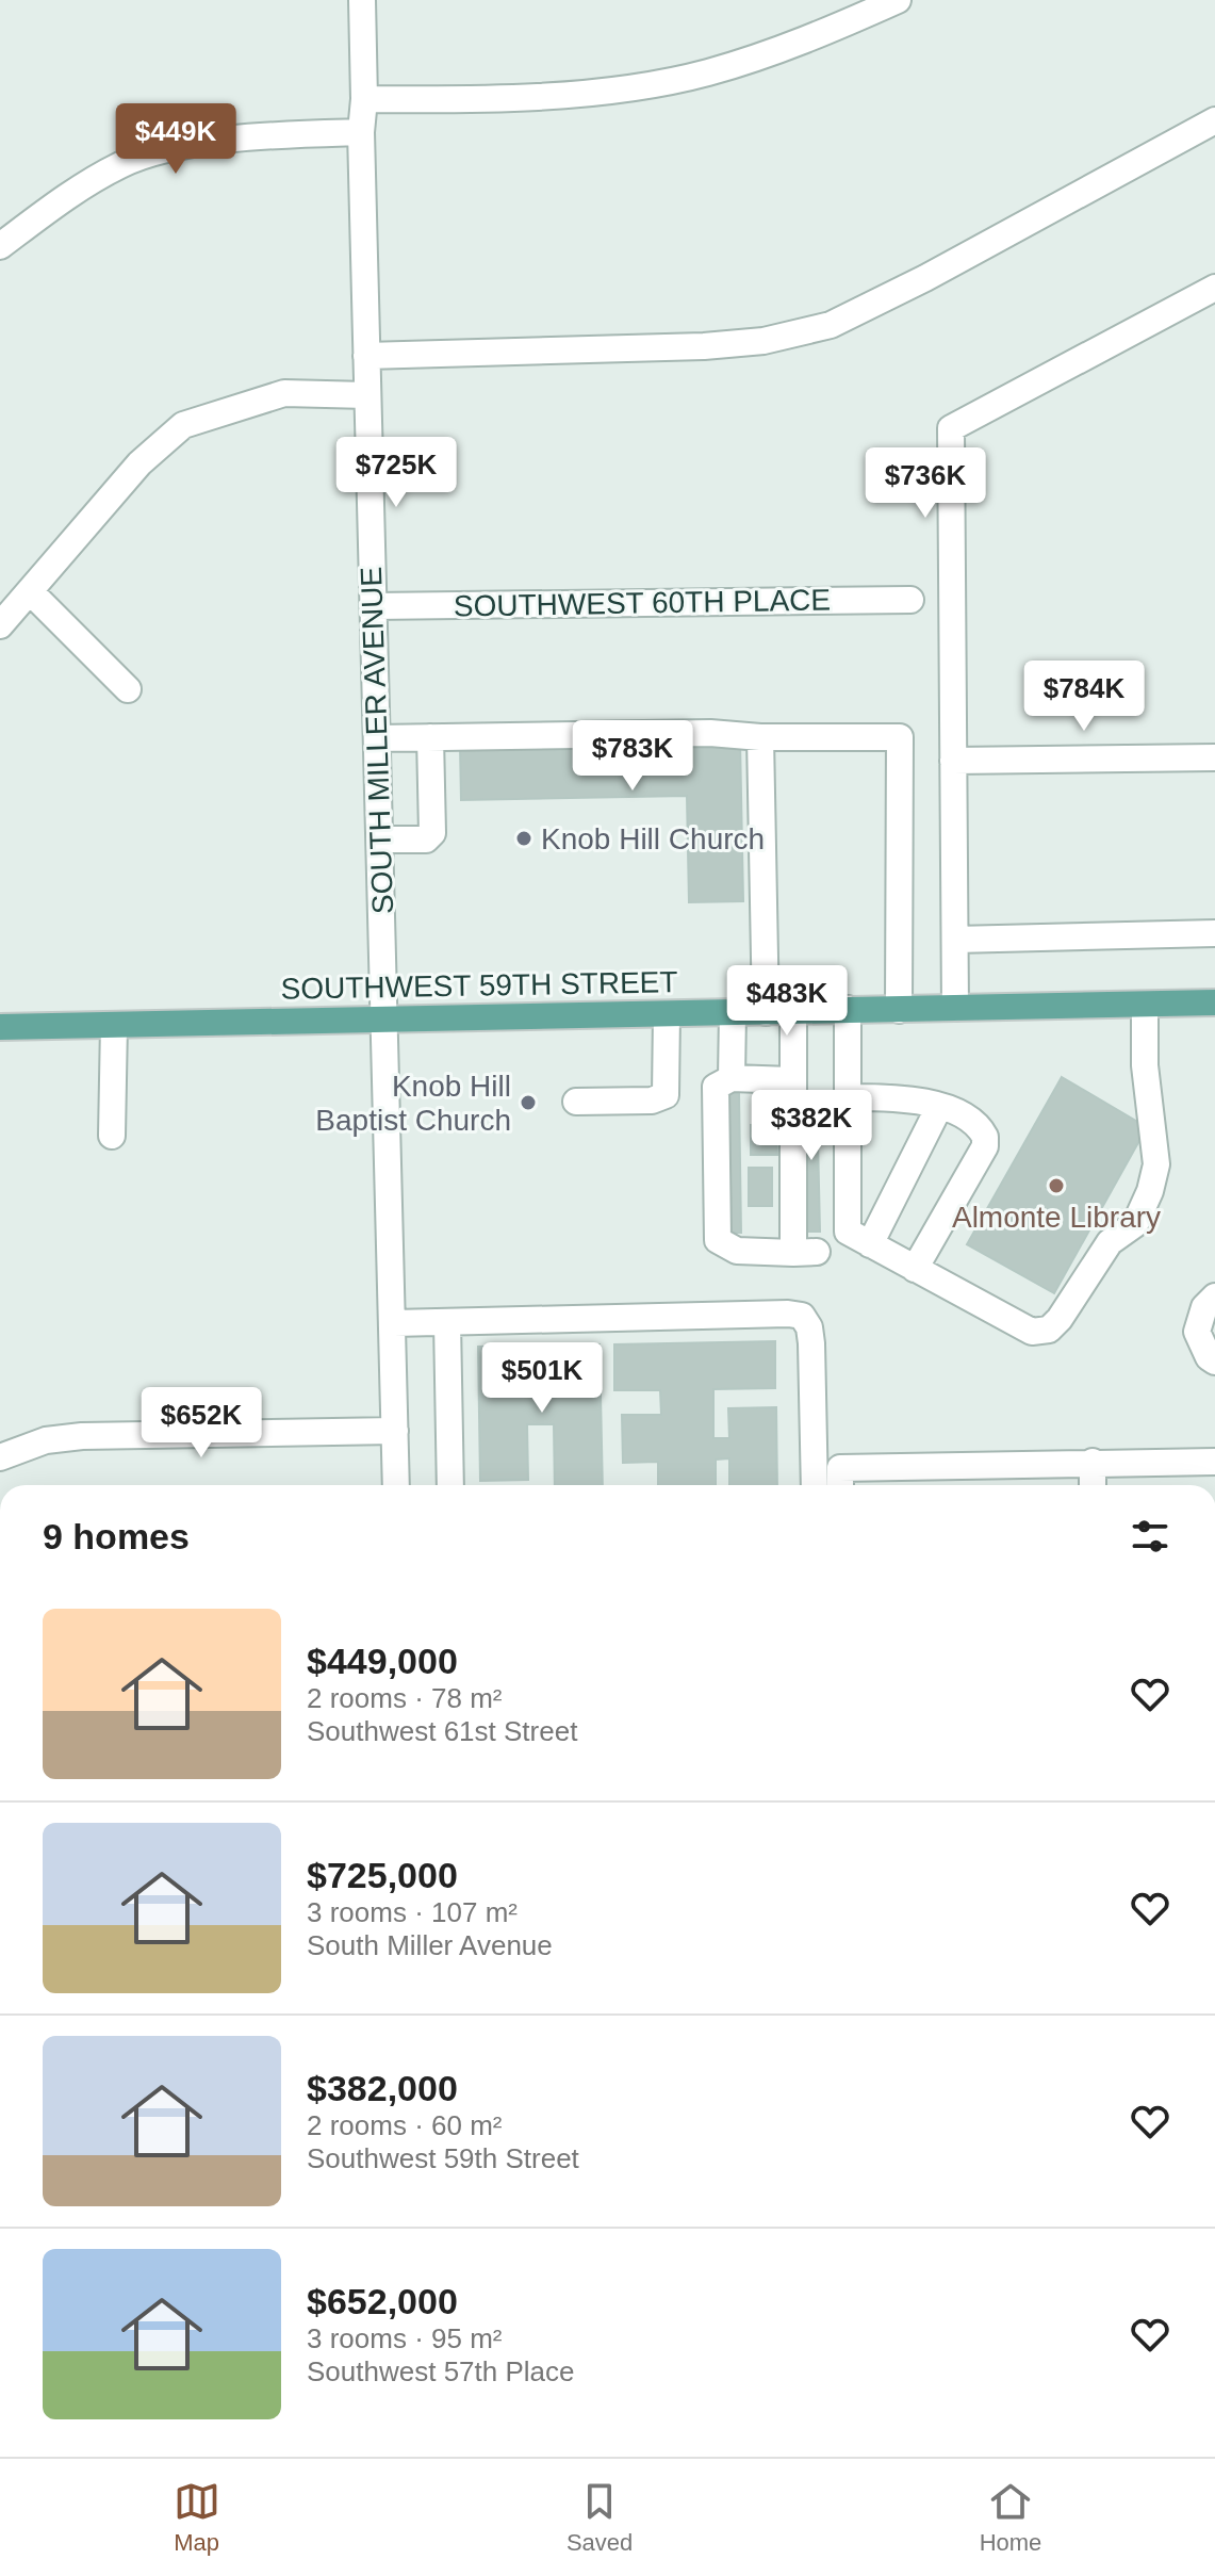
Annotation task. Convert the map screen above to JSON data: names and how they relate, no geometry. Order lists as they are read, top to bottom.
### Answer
{
  "streets": {
    "main road": ["SOUTHWEST 59TH STREET"],
    "street": ["SOUTHWEST 60TH PLACE", "SOUTH MILLER AVENUE"]
  },
  "crossings": [
    ["SOUTHWEST 60TH PLACE", "SOUTH MILLER AVENUE"],
    ["SOUTH MILLER AVENUE", "SOUTHWEST 59TH STREET"]
  ],
  "places": ["Knob Hill Church", "Knob Hill Baptist Church", "Almonte Library"],
  "page": {
    "price": [
      "$449K",
      "$725K",
      "$736K",
      "$784K",
      "$783K",
      "$483K",
      "$382K",
      "$501K",
      "$652K"
    ],
    "heading": "9 homes",
    "list": [
      {
        "name": "$449,000",
        "note": "2 rooms · 78 m² · Southwest 61st Street"
      },
      {
        "name": "$725,000",
        "note": "3 rooms · 107 m² · South Miller Avenue"
      },
      {
        "name": "$382,000",
        "note": "2 rooms · 60 m² · Southwest 59th Street"
      },
      {
        "name": "$652,000",
        "note": "3 rooms · 95 m² · Southwest 57th Place"
      }
    ],
    "tabs": ["Map", "Saved", "Home"]
  }
}
